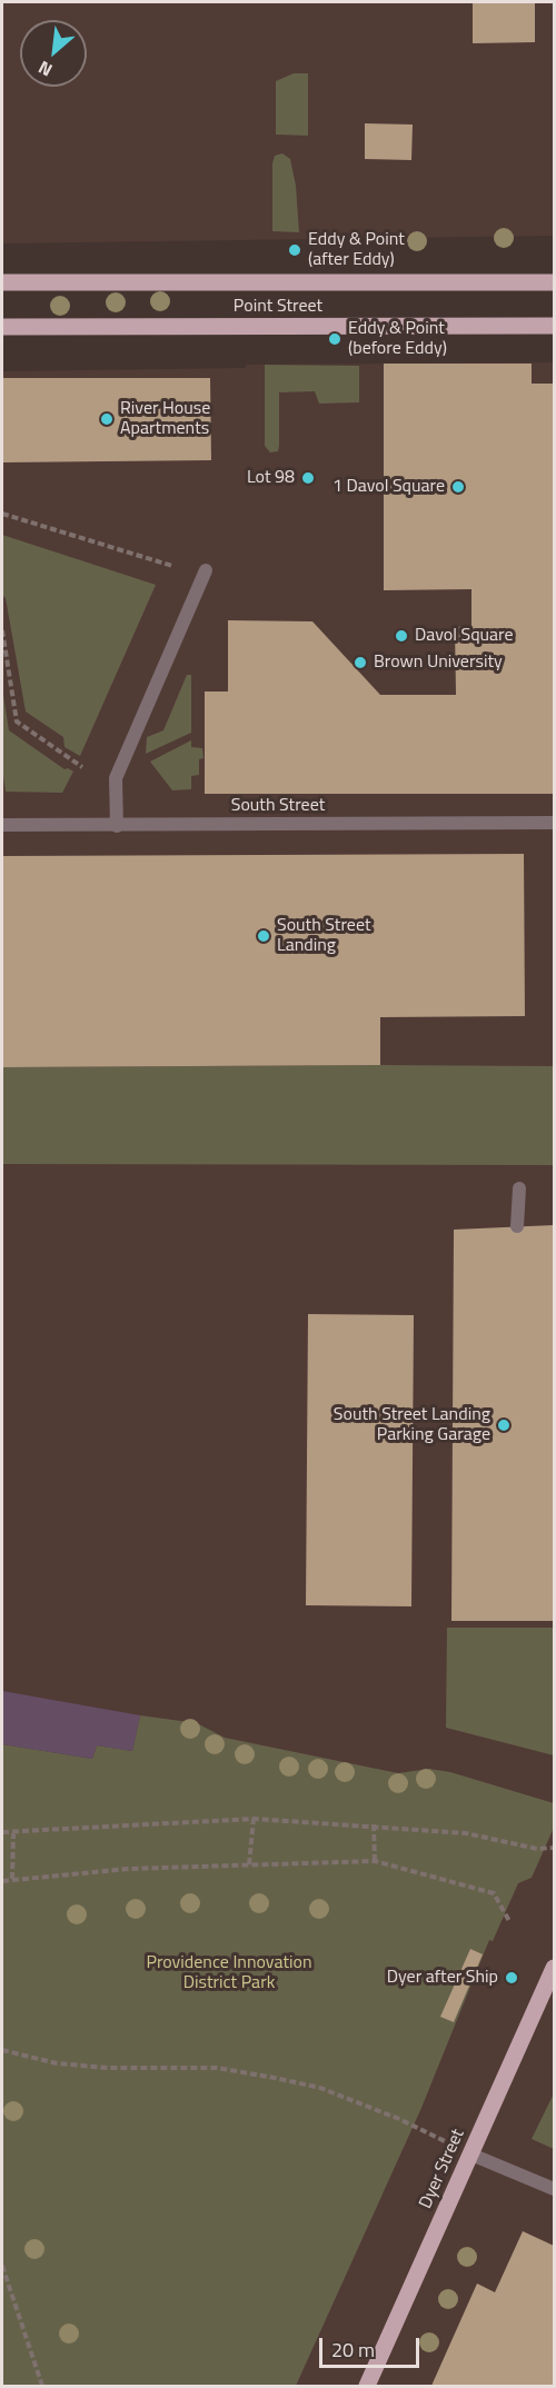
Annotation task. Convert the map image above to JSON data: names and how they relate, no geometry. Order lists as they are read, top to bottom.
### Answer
{
  "streets": {
    "main road": ["Point Street", "Dyer Street"],
    "street": ["South Street"]
  },
  "parks": ["Providence Innovation District Park"],
  "places": [
    "Eddy & Point (after Eddy)",
    "Eddy & Point (before Eddy)",
    "River House Apartments",
    "Lot 98",
    "1 Davol Square",
    "Davol Square",
    "Brown University",
    "South Street Landing",
    "South Street Landing Parking Garage",
    "Dyer after Ship"
  ],
  "scale_bar": "20 m",
  "north": "bottom left"
}
